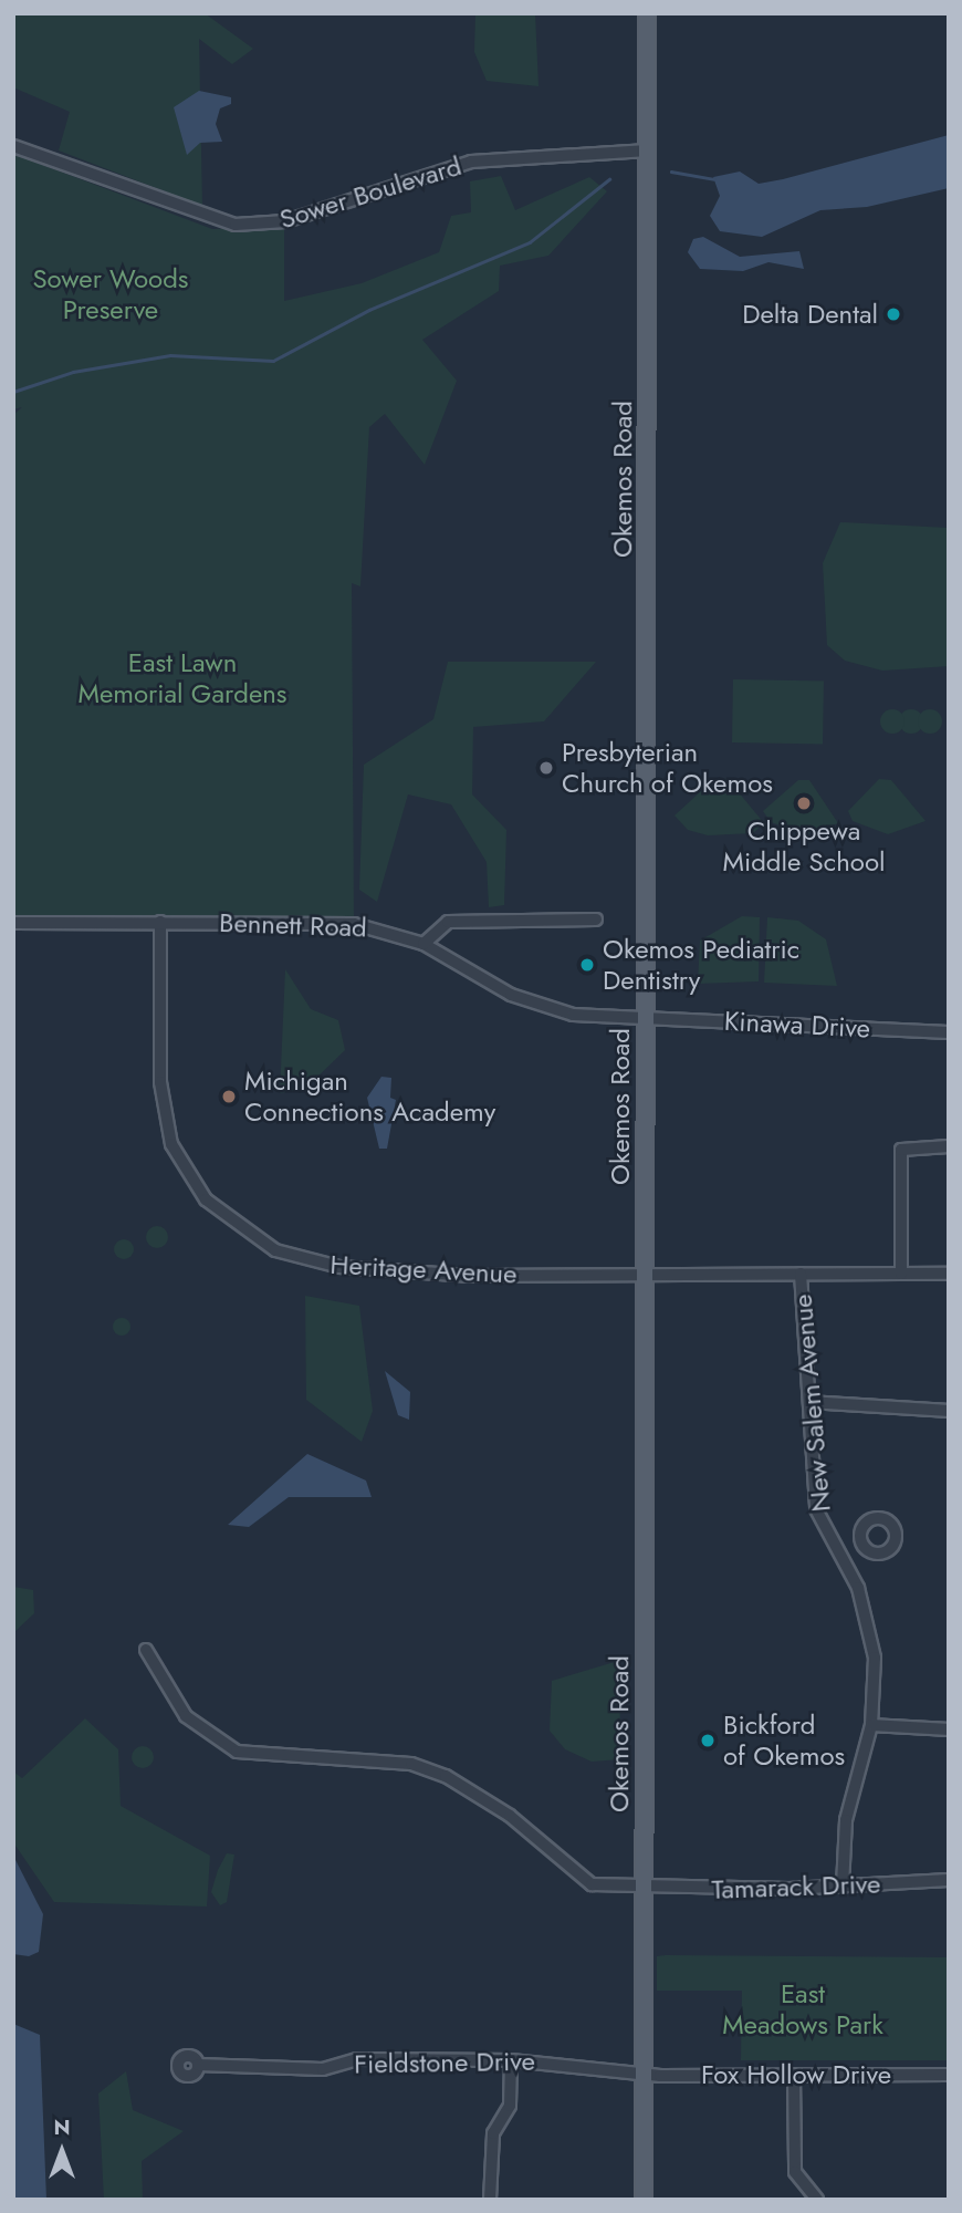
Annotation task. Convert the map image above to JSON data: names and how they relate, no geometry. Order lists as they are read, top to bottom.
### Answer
{
  "streets": {
    "main road": ["Okemos Road"],
    "street": [
      "Sower Boulevard",
      "Bennett Road",
      "Kinawa Drive",
      "Heritage Avenue",
      "New Salem Avenue",
      "Tamarack Drive",
      "Fieldstone Drive",
      "Fox Hollow Drive"
    ]
  },
  "crossings": [
    ["Sower Boulevard", "Okemos Road"],
    ["Okemos Road", "Bennett Road"],
    ["Okemos Road", "Kinawa Drive"],
    ["Okemos Road", "Heritage Avenue"],
    ["Okemos Road", "Tamarack Drive"],
    ["Okemos Road", "Fieldstone Drive"],
    ["Okemos Road", "Fox Hollow Drive"],
    ["Bennett Road", "Kinawa Drive"],
    ["Bennett Road", "Heritage Avenue"],
    ["Heritage Avenue", "New Salem Avenue"],
    ["New Salem Avenue", "Tamarack Drive"],
    ["Fieldstone Drive", "Fox Hollow Drive"]
  ],
  "parks": ["Sower Woods Preserve", "East Lawn Memorial Gardens", "East Meadows Park"],
  "places": [
    "Delta Dental",
    "Presbyterian Church of Okemos",
    "Chippewa Middle School",
    "Okemos Pediatric Dentistry",
    "Michigan Connections Academy",
    "Bickford of Okemos"
  ],
  "north": "top"
}
